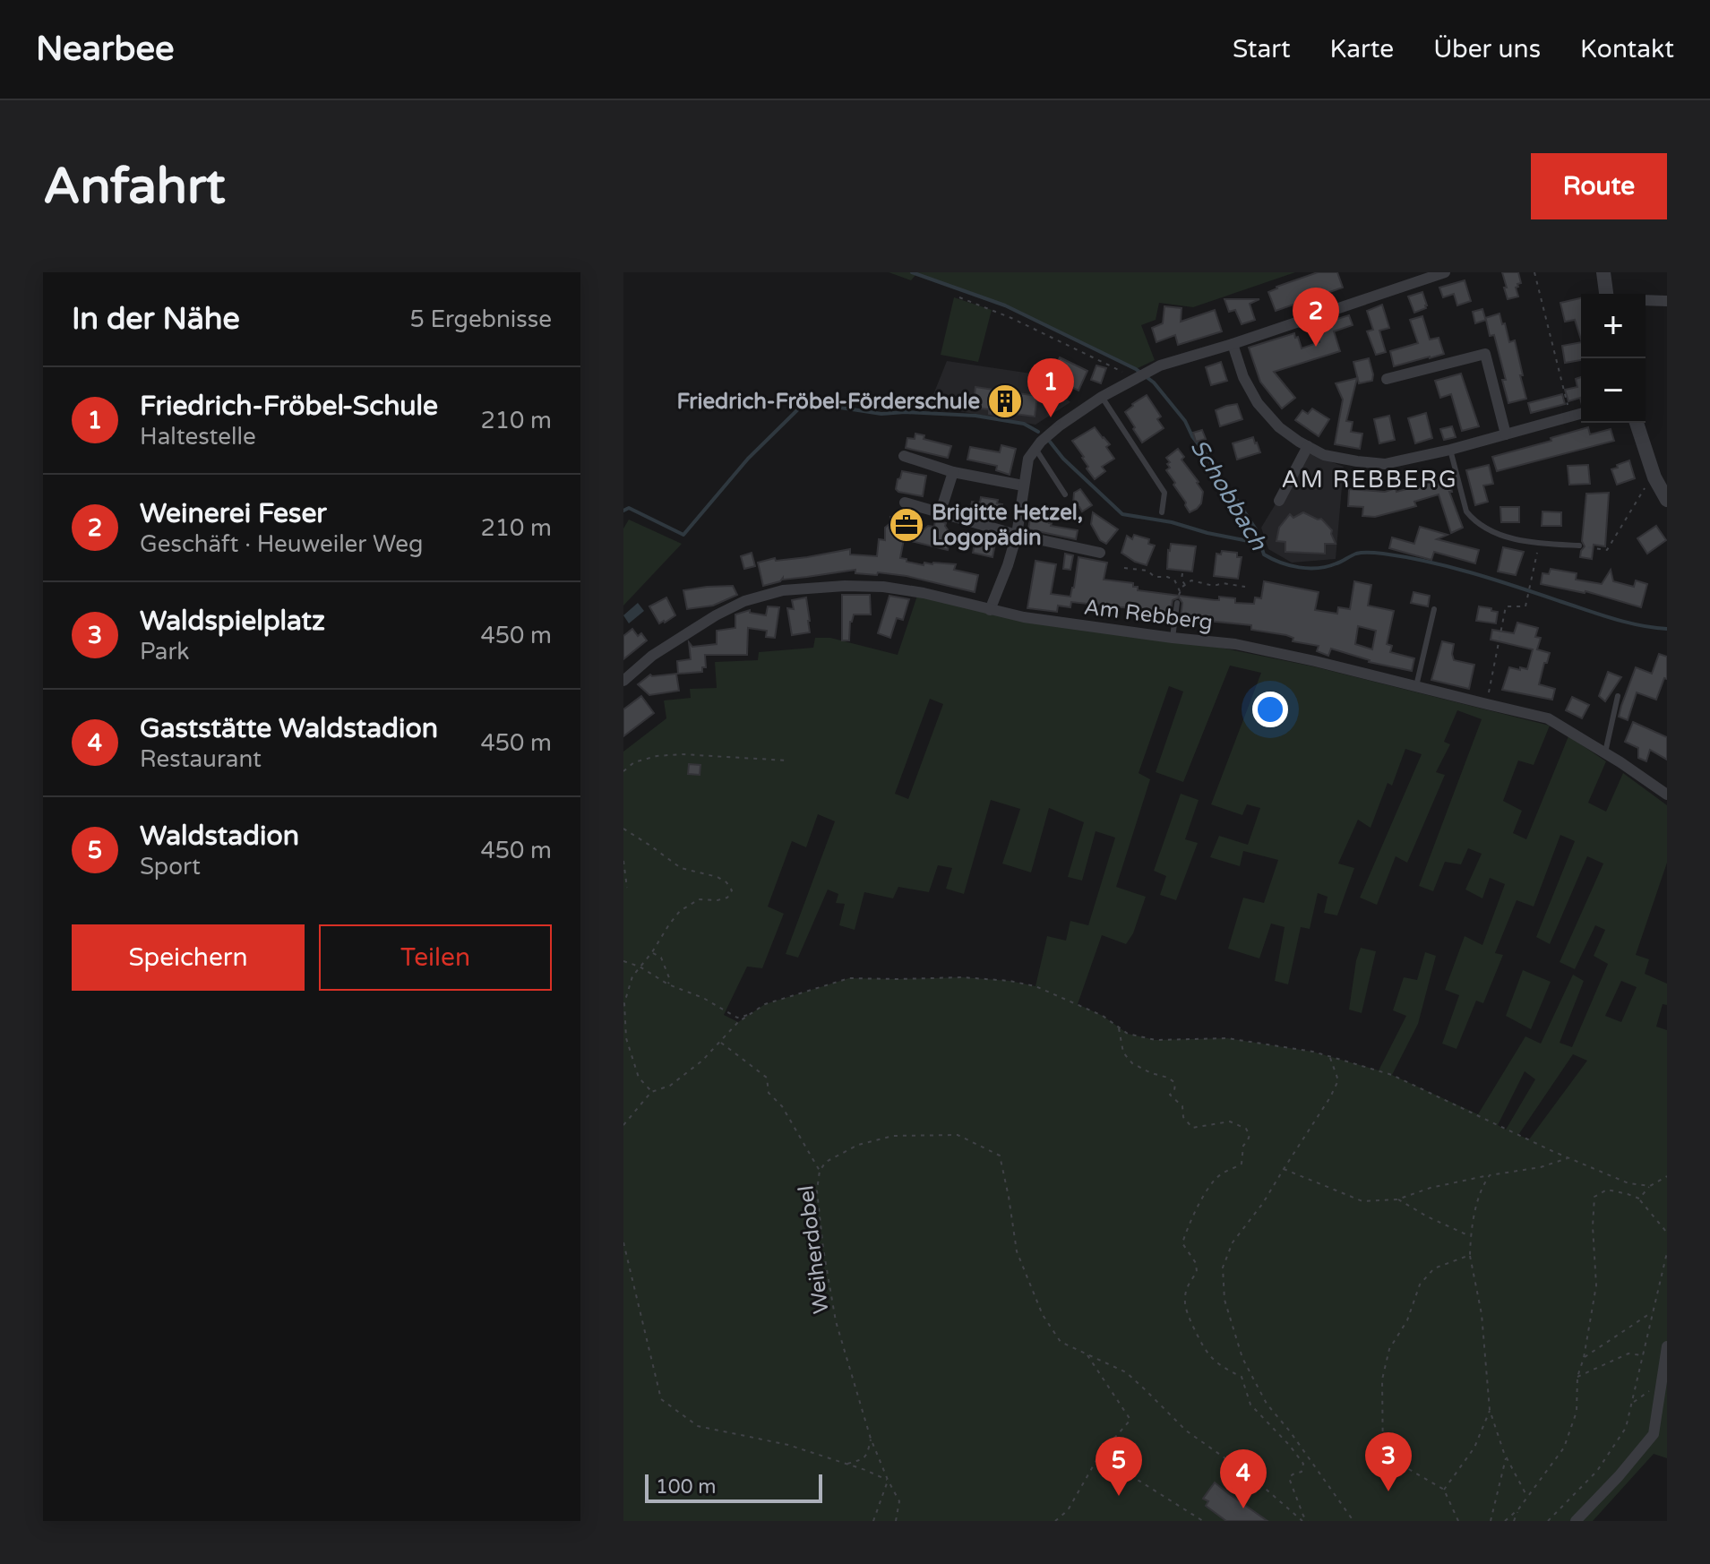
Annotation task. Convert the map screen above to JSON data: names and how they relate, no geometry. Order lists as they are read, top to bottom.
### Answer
{
  "streets": {
    "street": ["Am Rebberg"],
    "path": ["Weiherdobel"]
  },
  "districts": ["AM REBBERG"],
  "water": ["Schobbach"],
  "places": {
    "building": ["Friedrich-Fröbel-Förderschule"],
    "office": ["Brigitte Hetzel, Logopädin"]
  },
  "scale_bar": "100 m",
  "page": {
    "header": "Nearbee",
    "nav": [
      "Start",
      "Karte",
      "Über uns",
      "Kontakt"
    ],
    "buttons": [
      "Route",
      ["Speichern", "Teilen"]
    ],
    "title": "Anfahrt",
    "heading": ["In der Nähe", "5 Ergebnisse"],
    "pins": [
      "2",
      "1",
      "3",
      "5",
      "4"
    ],
    "map_buttons": ["+", "−"],
    "list": [
      {
        "mark": "1",
        "name": "Friedrich-Fröbel-Schule",
        "note": "Haltestelle",
        "value": "210 m"
      },
      {
        "mark": "2",
        "name": "Weinerei Feser",
        "note": "Geschäft · Heuweiler Weg",
        "value": "210 m"
      },
      {
        "mark": "3",
        "name": "Waldspielplatz",
        "note": "Park",
        "value": "450 m"
      },
      {
        "mark": "4",
        "name": "Gaststätte Waldstadion",
        "note": "Restaurant",
        "value": "450 m"
      },
      {
        "mark": "5",
        "name": "Waldstadion",
        "note": "Sport",
        "value": "450 m"
      }
    ],
    "scale": "100 m"
  }
}
